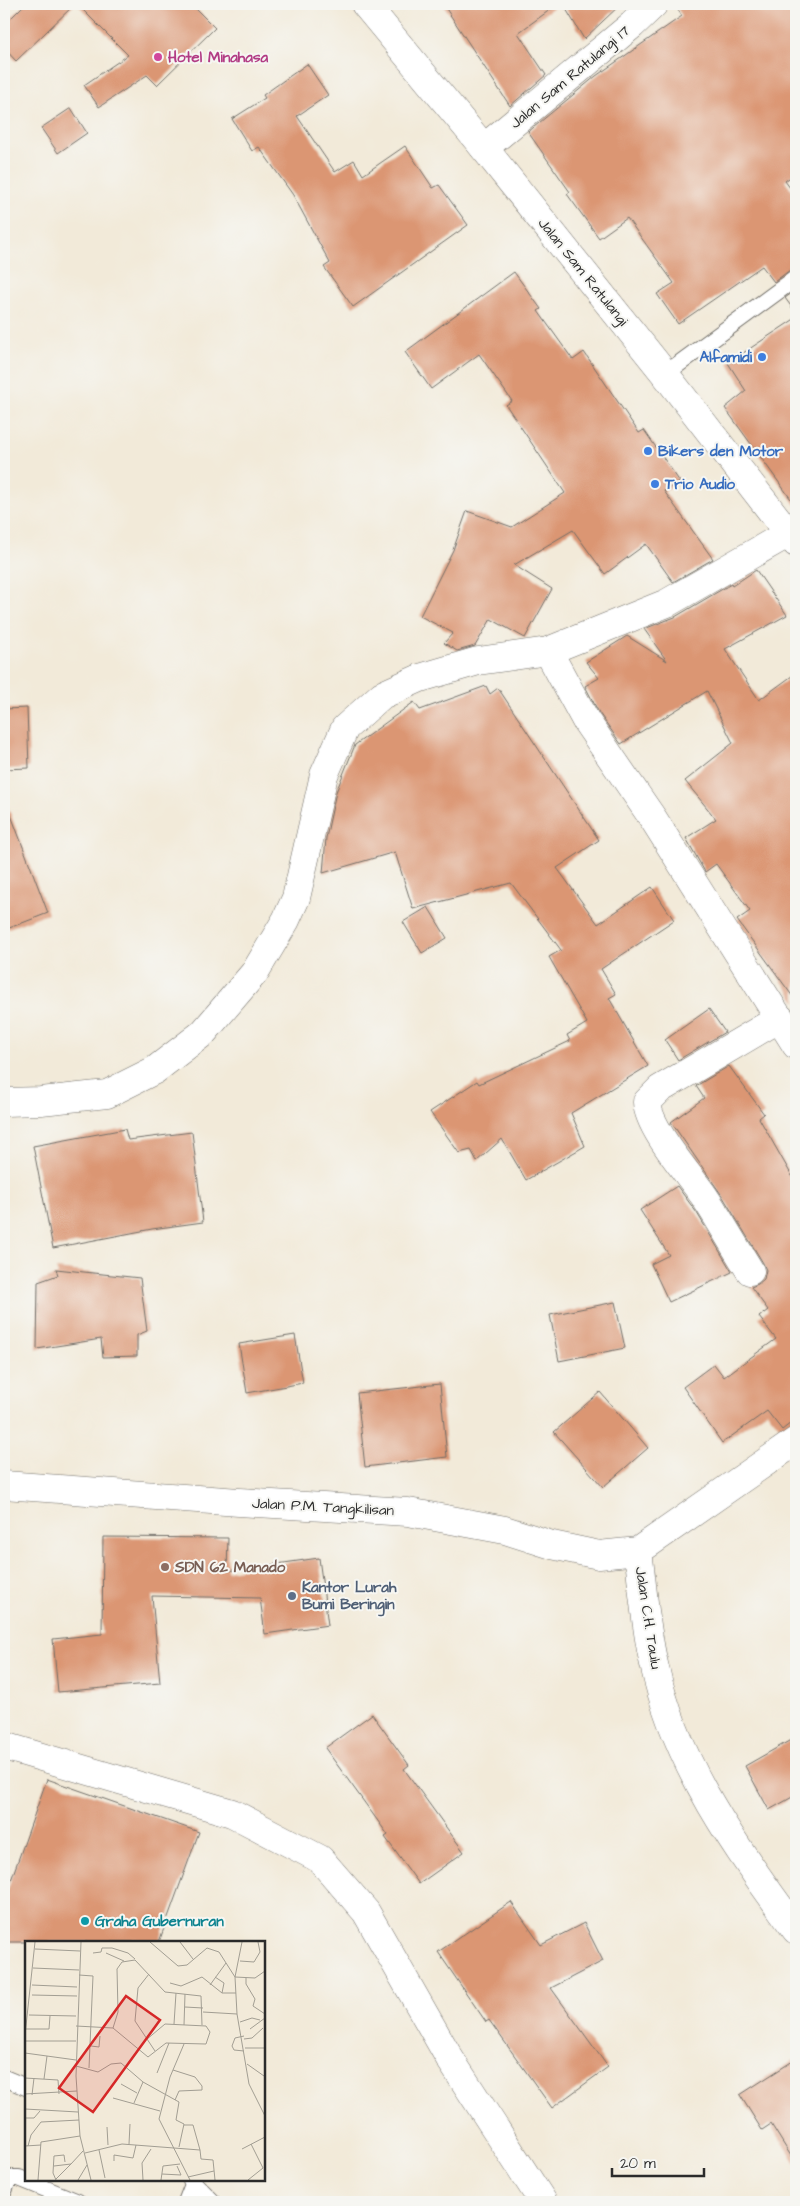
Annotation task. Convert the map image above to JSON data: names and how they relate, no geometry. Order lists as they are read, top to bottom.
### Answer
{
  "streets": {
    "street": [
      "Jalan Sam Ratulangi 17",
      "Jalan Sam Ratulangi",
      "Jalan P.M. Tangkilisan",
      "Jalan C.H. Taulu"
    ]
  },
  "crossings": [
    ["Jalan Sam Ratulangi 17", "Jalan Sam Ratulangi"],
    ["Jalan P.M. Tangkilisan", "Jalan C.H. Taulu"]
  ],
  "places": [
    "Hotel Minahasa",
    "Alfamidi",
    "Bikers den Motor",
    "Trio Audio",
    "SDN 62 Manado",
    "Kantor Lurah Bumi Beringin",
    "Graha Gubernuran"
  ],
  "scale_bar": "20 m"
}
